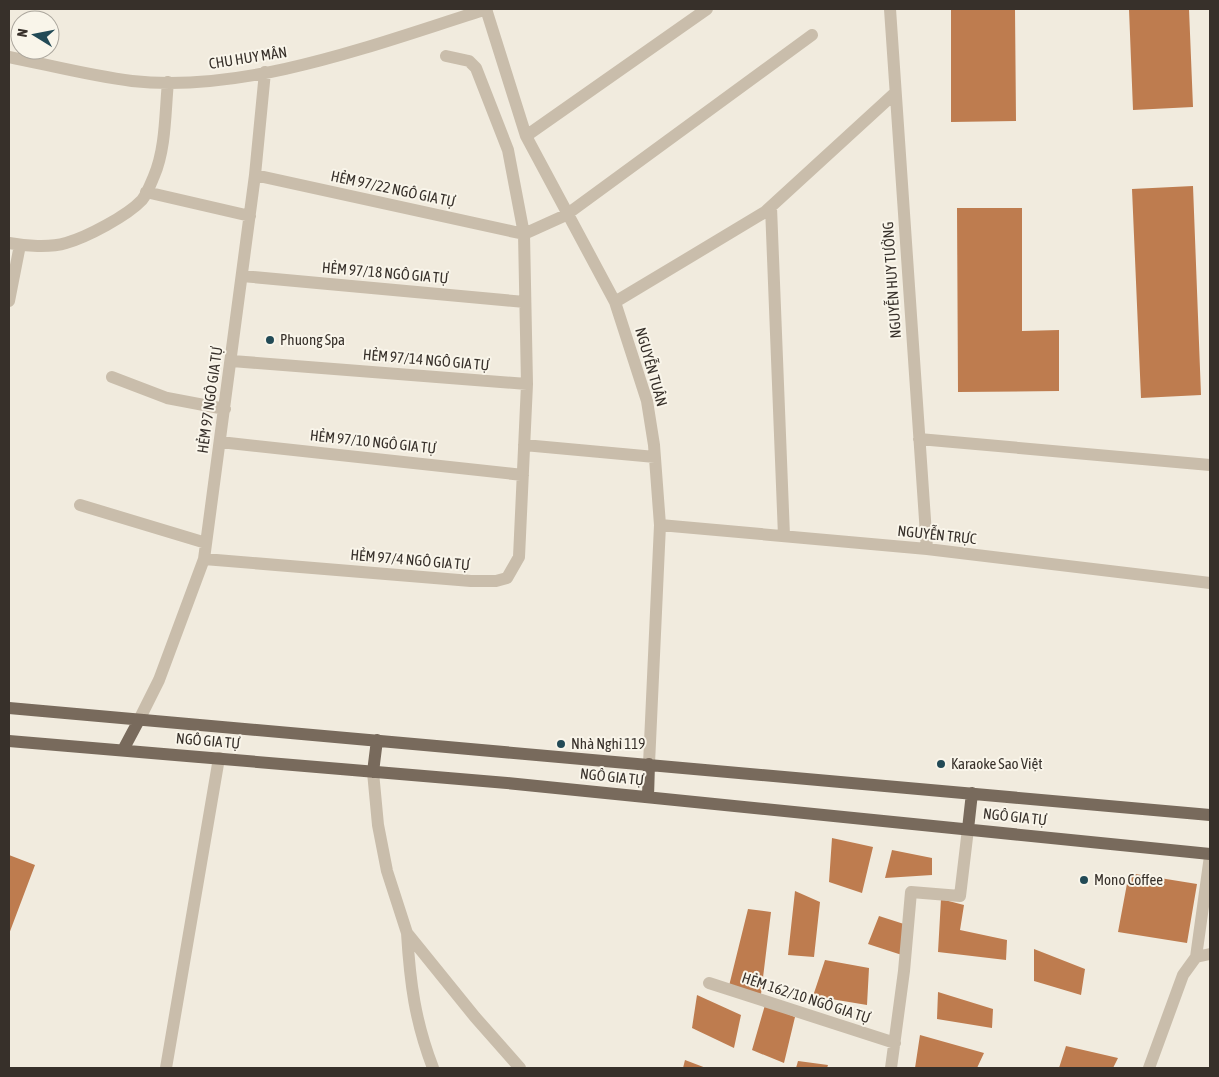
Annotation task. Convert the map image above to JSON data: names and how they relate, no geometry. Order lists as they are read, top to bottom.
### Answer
{
  "streets": {
    "main road": ["NGÔ GIA TỰ"],
    "street": [
      "CHU HUY MÂN",
      "HẺM 97/22 NGÔ GIA TỰ",
      "HẺM 97/18 NGÔ GIA TỰ",
      "NGUYỄN HUY TƯỞNG",
      "HẺM 97/14 NGÔ GIA TỰ",
      "NGUYỄN TUÂN",
      "HẺM 97 NGÔ GIA TỰ",
      "HẺM 97/10 NGÔ GIA TỰ",
      "NGUYỄN TRỰC",
      "HẺM 97/4 NGÔ GIA TỰ",
      "HẺM 162/10 NGÔ GIA TỰ"
    ]
  },
  "crossings": [
    ["CHU HUY MÂN", "NGUYỄN TUÂN"],
    ["CHU HUY MÂN", "HẺM 97 NGÔ GIA TỰ"],
    ["HẺM 97/22 NGÔ GIA TỰ", "HẺM 97 NGÔ GIA TỰ"],
    ["HẺM 97/22 NGÔ GIA TỰ", "HẺM 97/4 NGÔ GIA TỰ"],
    ["HẺM 97/18 NGÔ GIA TỰ", "HẺM 97 NGÔ GIA TỰ"],
    ["HẺM 97/18 NGÔ GIA TỰ", "HẺM 97/4 NGÔ GIA TỰ"],
    ["NGUYỄN HUY TƯỞNG", "NGUYỄN TRỰC"],
    ["HẺM 97/14 NGÔ GIA TỰ", "HẺM 97 NGÔ GIA TỰ"],
    ["HẺM 97/14 NGÔ GIA TỰ", "HẺM 97/4 NGÔ GIA TỰ"],
    ["NGUYỄN TUÂN", "NGUYỄN TRỰC"],
    ["NGUYỄN TUÂN", "NGÔ GIA TỰ"],
    ["HẺM 97 NGÔ GIA TỰ", "HẺM 97/10 NGÔ GIA TỰ"],
    ["HẺM 97 NGÔ GIA TỰ", "HẺM 97/4 NGÔ GIA TỰ"],
    ["HẺM 97 NGÔ GIA TỰ", "NGÔ GIA TỰ"],
    ["HẺM 97/10 NGÔ GIA TỰ", "HẺM 97/4 NGÔ GIA TỰ"]
  ],
  "places": [
    "Phuong Spa",
    "Nhà Nghỉ 119",
    "Karaoke Sao Việt",
    "Mono Coffee"
  ],
  "north": "left"
}
